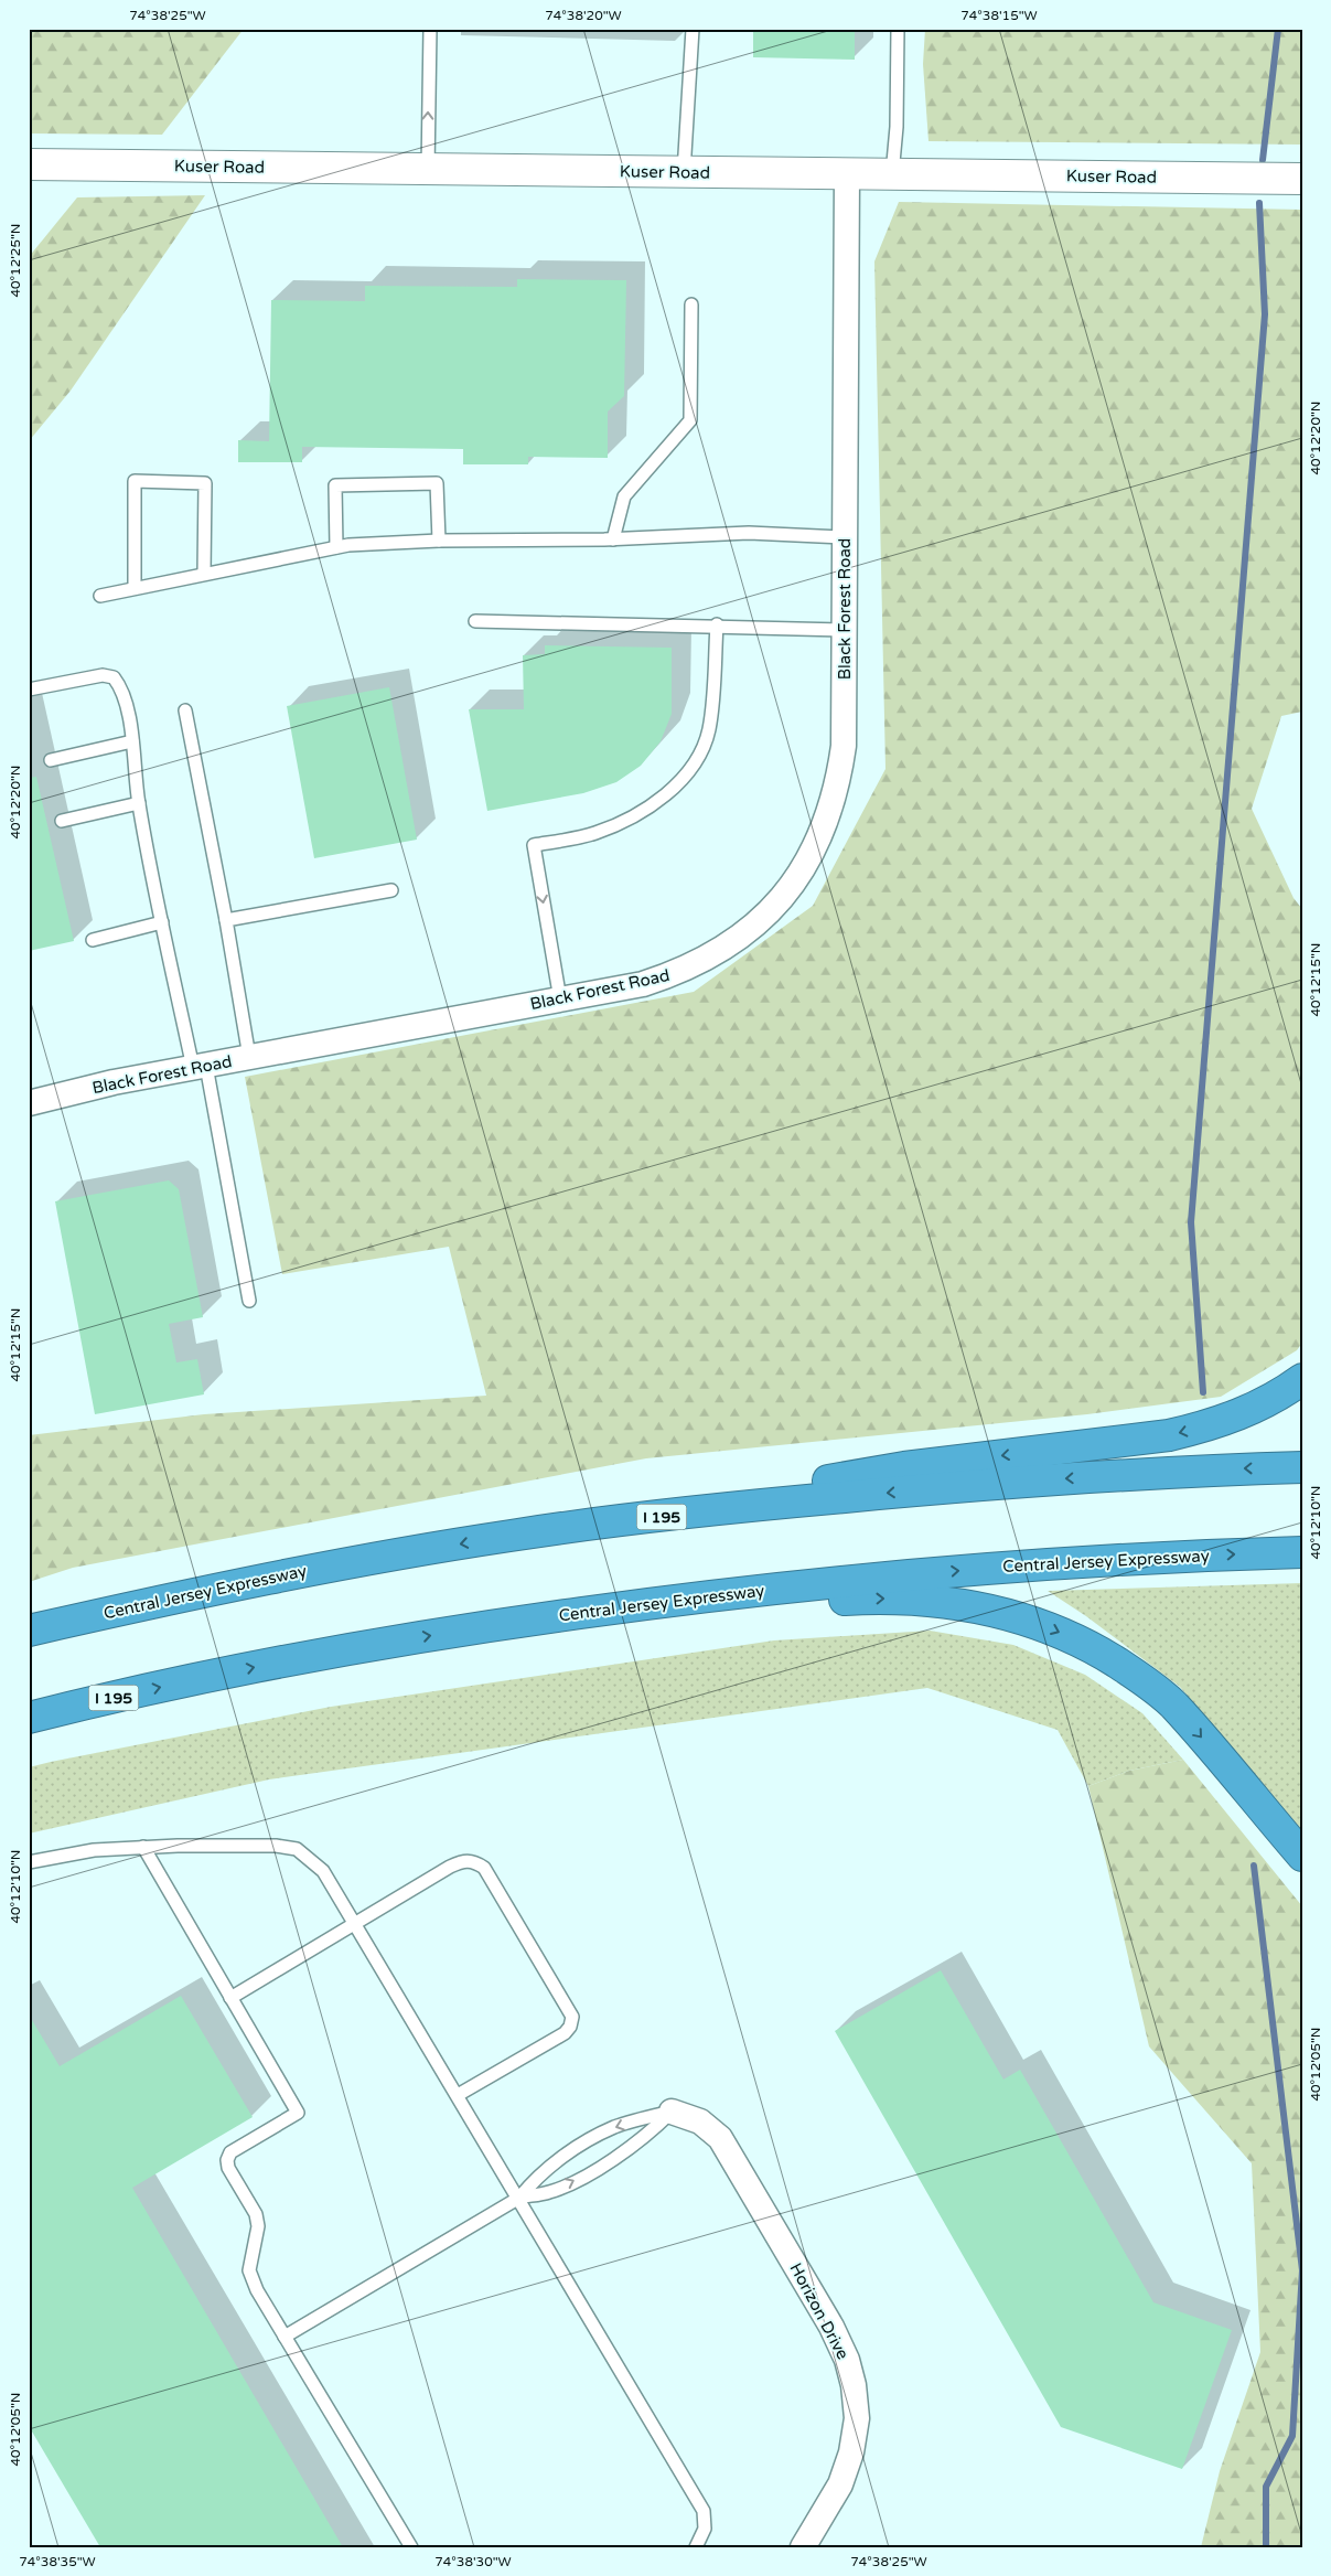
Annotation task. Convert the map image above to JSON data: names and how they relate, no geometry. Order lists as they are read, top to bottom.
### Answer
{
  "streets": {
    "highway": ["I 195", "Central Jersey Expressway"],
    "street": ["Kuser Road", "Black Forest Road", "Horizon Drive"]
  },
  "crossings": [
    ["Kuser Road", "Black Forest Road"]
  ],
  "coordinates": [
    "74°38'25\"W",
    "74°38'20\"W",
    "74°38'15\"W",
    "40°12'25\"N",
    "40°12'20\"N",
    "40°12'15\"N",
    "40°12'10\"N",
    "40°12'05\"N",
    "74°38'35\"W",
    "74°38'30\"W"
  ]
}
